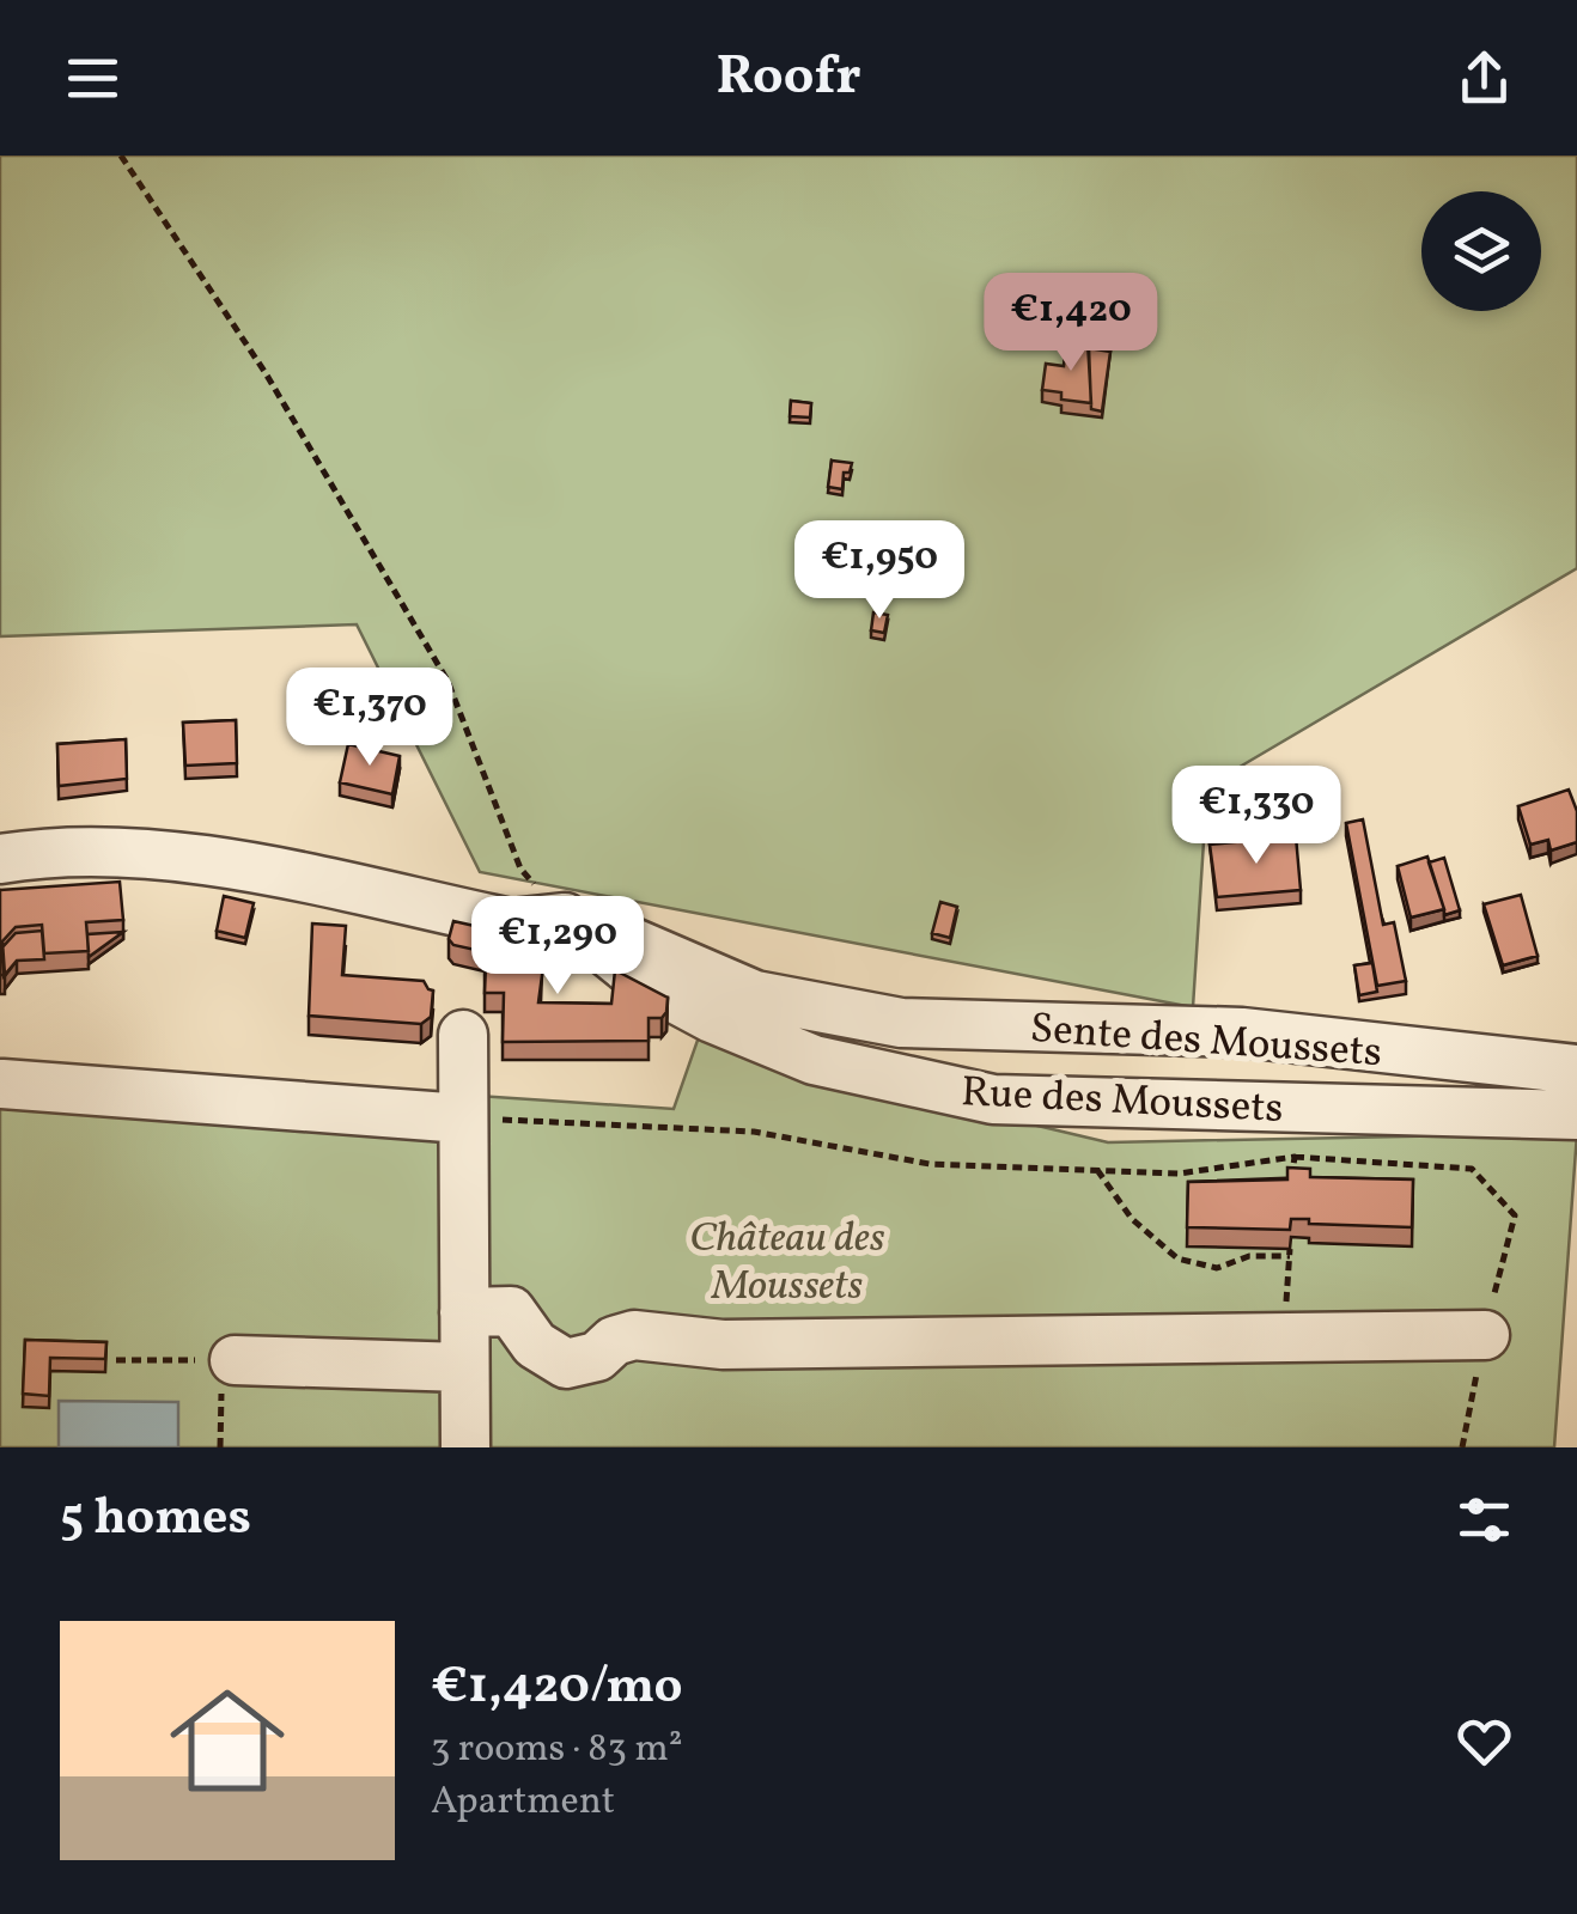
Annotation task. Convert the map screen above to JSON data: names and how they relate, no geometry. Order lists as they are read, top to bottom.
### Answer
{
  "streets": {
    "street": ["Sente des Moussets", "Rue des Moussets"]
  },
  "crossings": [
    ["Sente des Moussets", "Rue des Moussets"]
  ],
  "parks": ["Château des Moussets"],
  "page": {
    "header": "Roofr",
    "price": [
      "€1,420",
      "€1,950",
      "€1,370",
      "€1,330",
      "€1,290"
    ],
    "heading": "5 homes",
    "list": [
      {
        "name": "€1,420/mo",
        "note": "3 rooms · 83 m² · Apartment"
      }
    ]
  }
}
